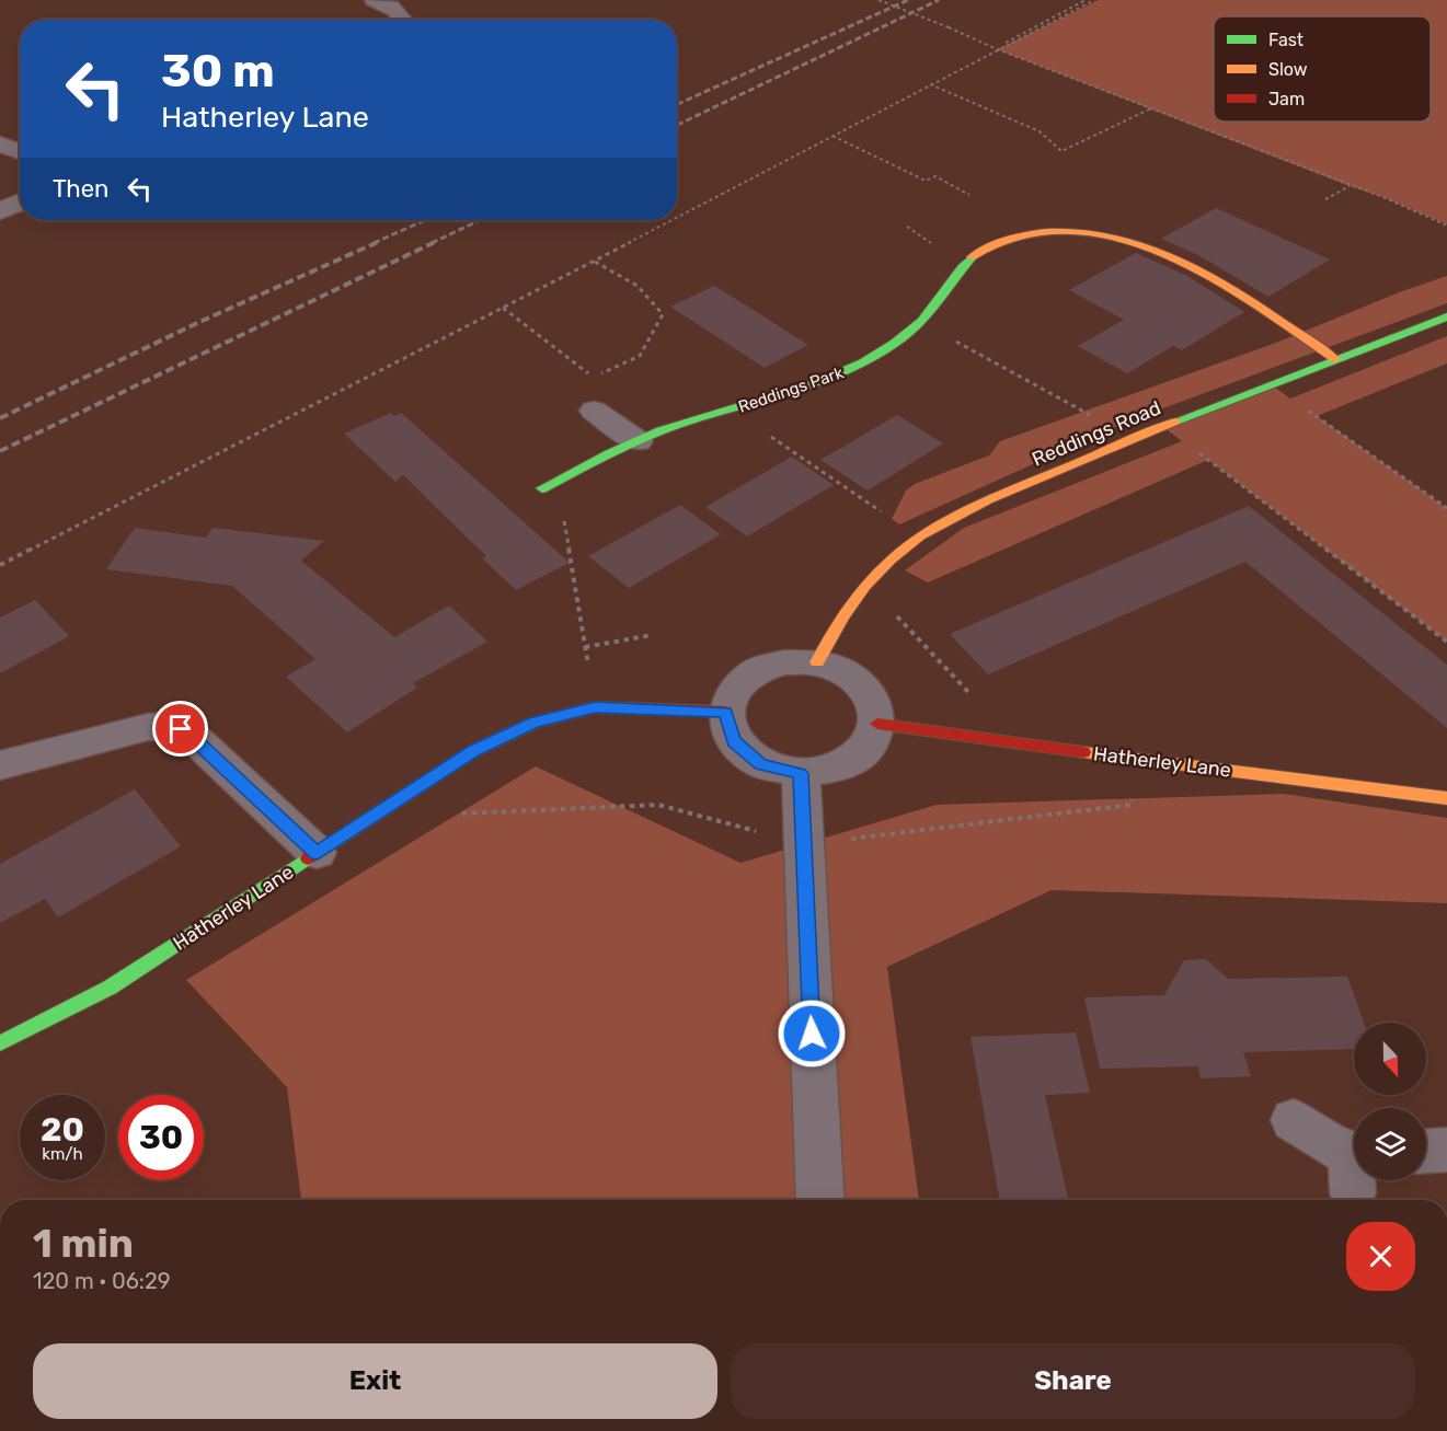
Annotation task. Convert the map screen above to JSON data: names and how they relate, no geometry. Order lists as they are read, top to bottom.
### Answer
{
  "streets": {
    "street": ["Reddings Park", "Reddings Road", "Hatherley Lane"]
  },
  "crossings": [
    ["Reddings Park", "Reddings Road"],
    ["Reddings Road", "Hatherley Lane"]
  ],
  "legend": ["Fast", "Slow", "Jam"],
  "north": "bottom",
  "page": {
    "turn": ["30 m", "Hatherley Lane"],
    "then": "Then",
    "speed": "20 km/h",
    "limit": "30",
    "heading": ["1 min", "120 m · 06:29"],
    "buttons": ["Exit", "Share"]
  }
}
